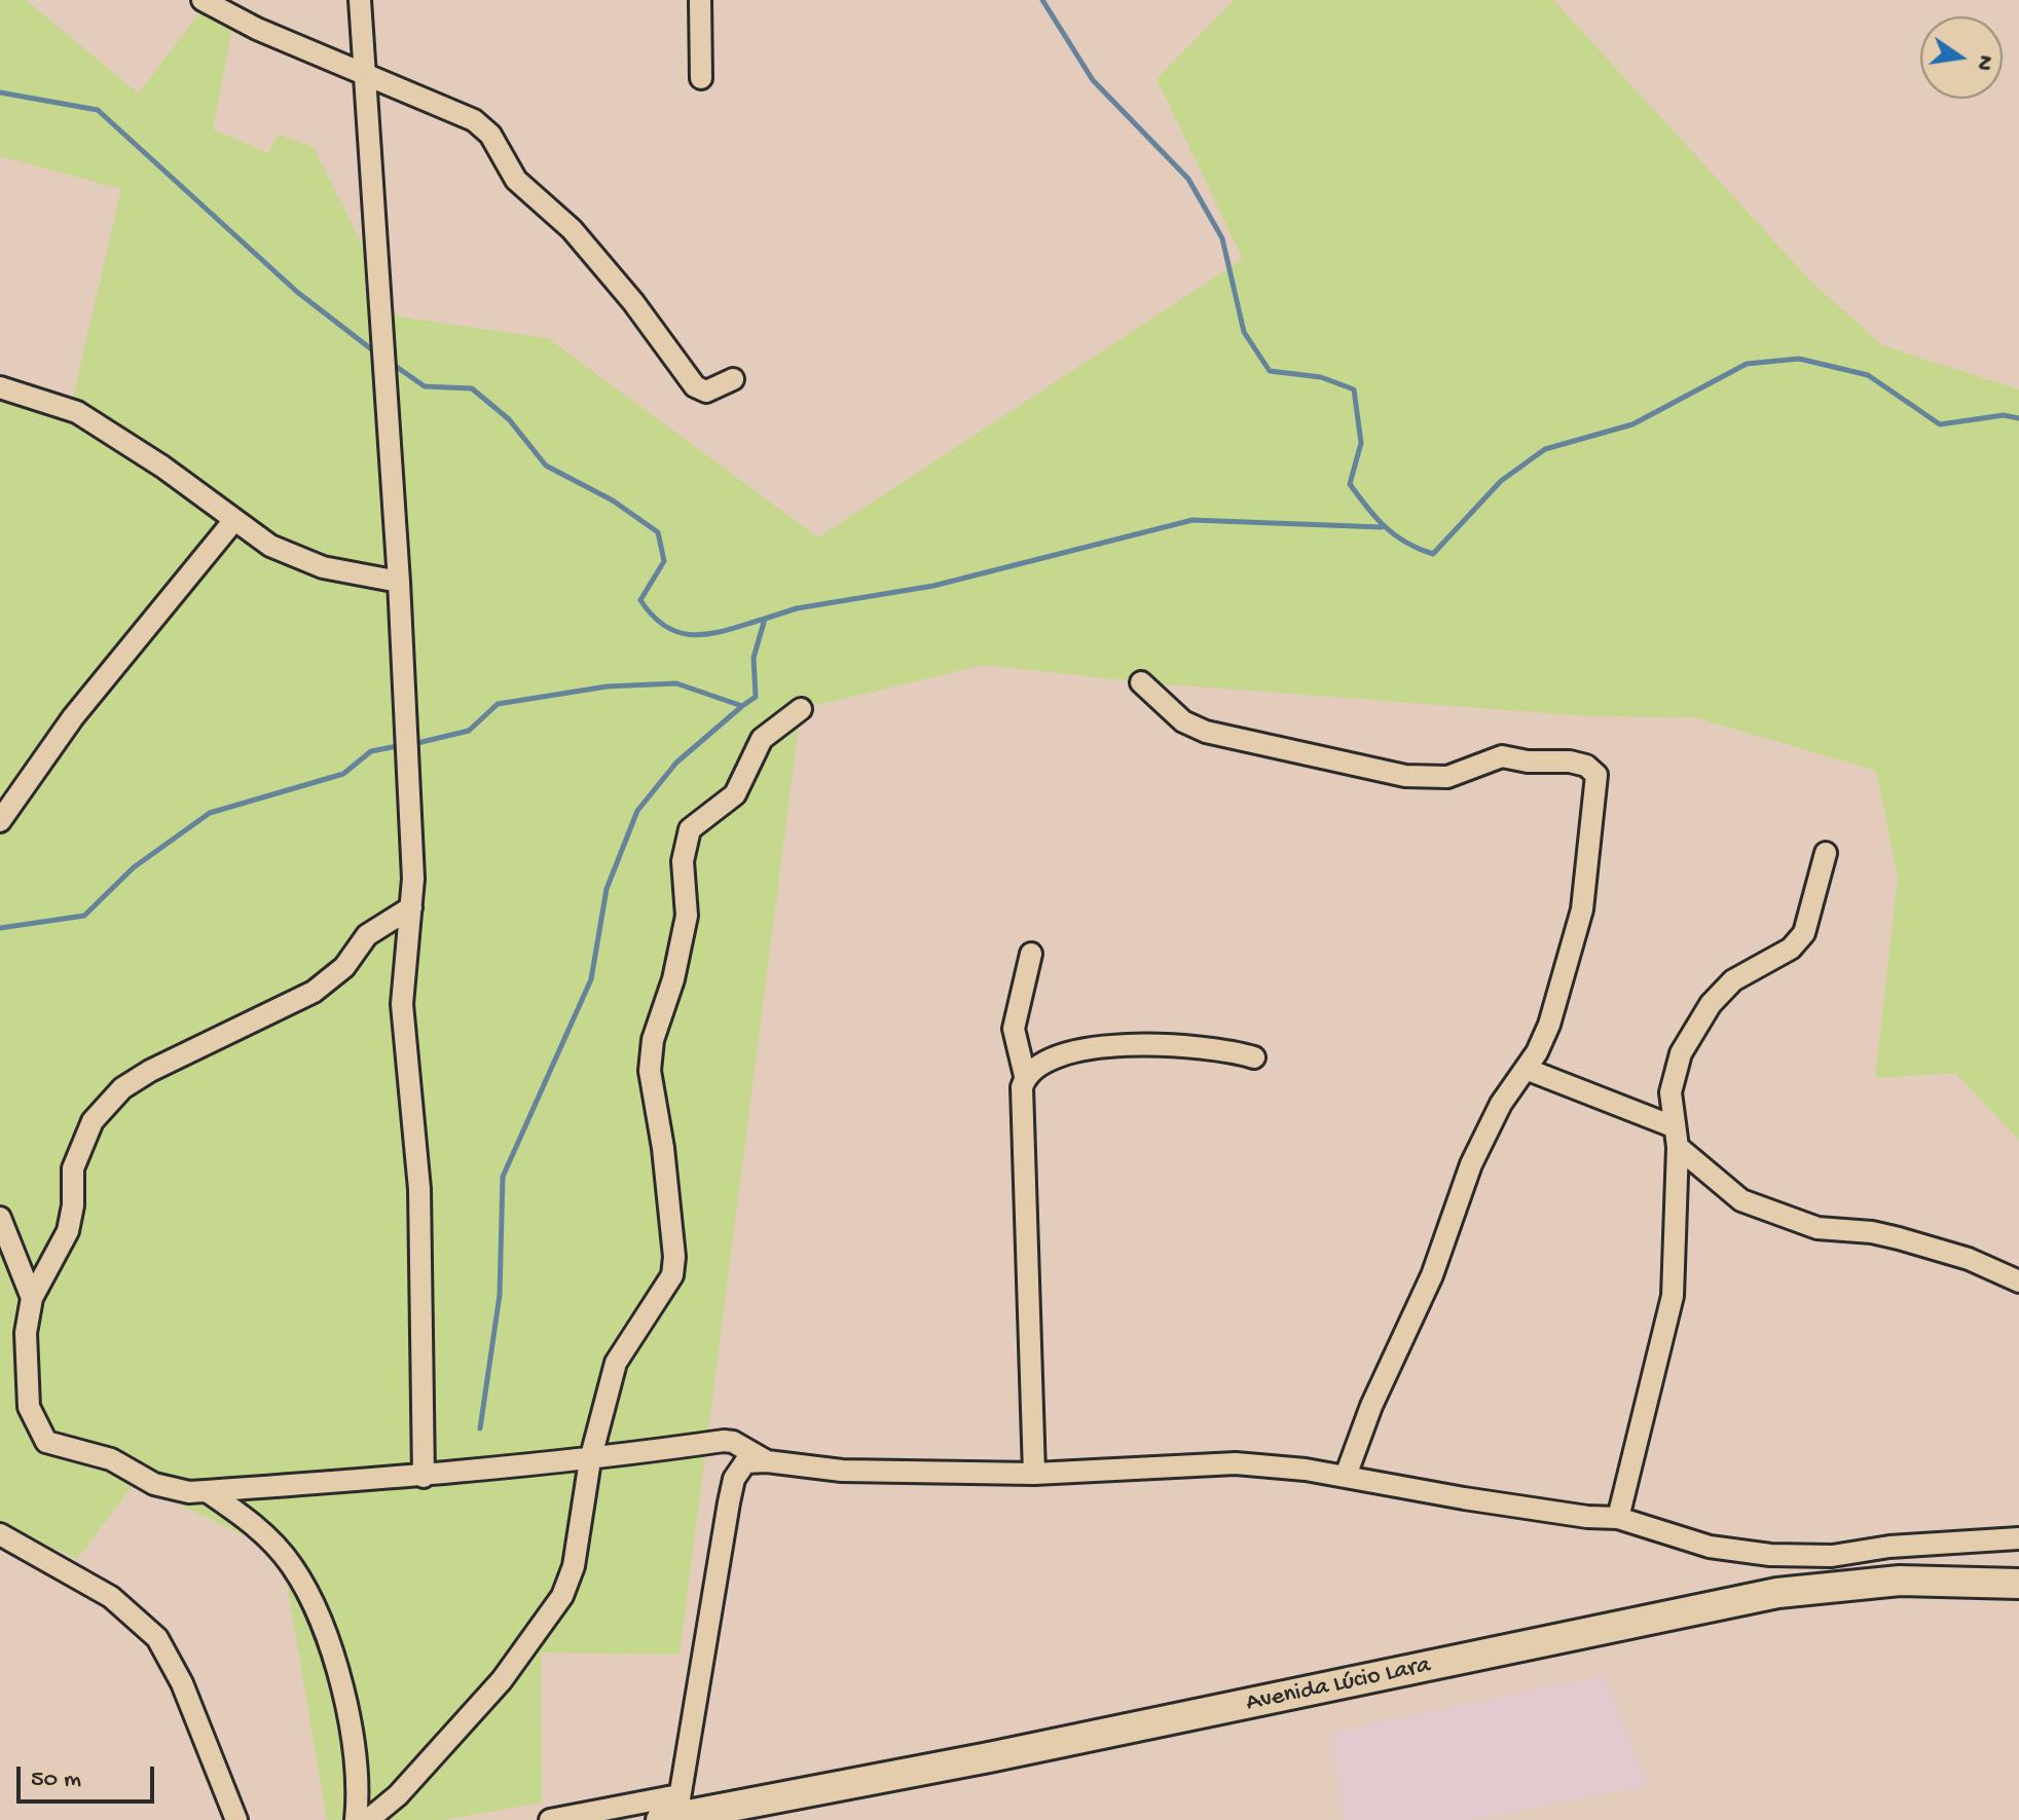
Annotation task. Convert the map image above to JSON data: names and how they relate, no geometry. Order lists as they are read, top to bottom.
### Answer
{
  "streets": {
    "main road": ["Avenida Lúcio Lara"]
  },
  "scale_bar": "50 m",
  "north": "right"
}
